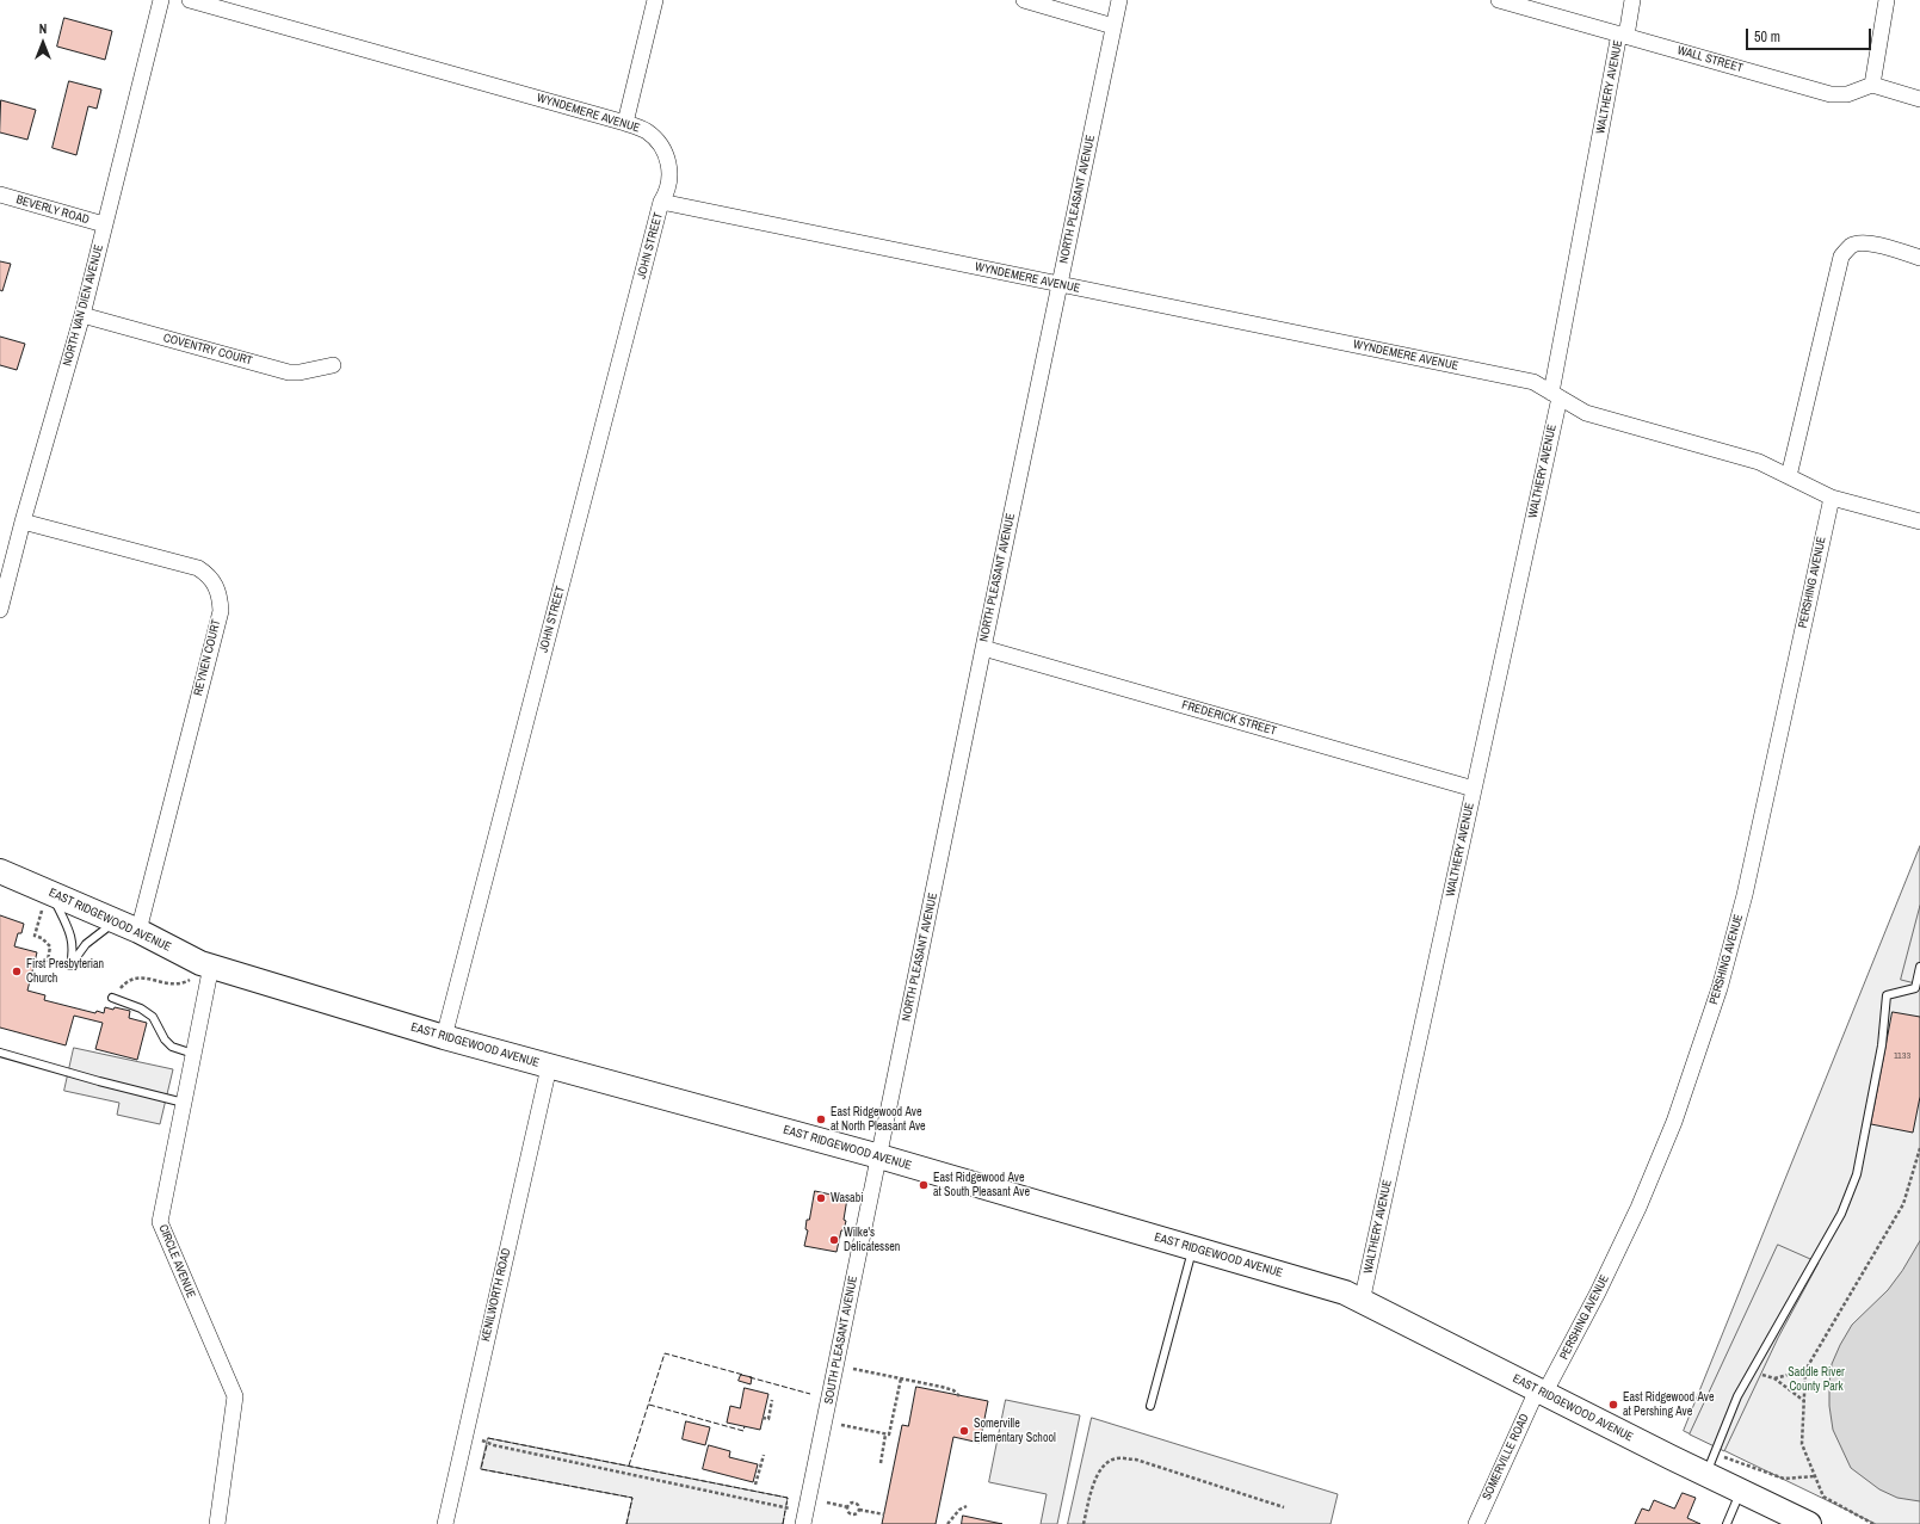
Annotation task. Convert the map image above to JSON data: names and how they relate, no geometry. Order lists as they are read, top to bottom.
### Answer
{
  "streets": {
    "main road": ["EAST RIDGEWOOD AVENUE"],
    "street": [
      "WALL STREET",
      "WALTHERY AVENUE",
      "WYNDEMERE AVENUE",
      "NORTH PLEASANT AVENUE",
      "BEVERLY ROAD",
      "JOHN STREET",
      "NORTH VAN DIEN AVENUE",
      "COVENTRY COURT",
      "PERSHING AVENUE",
      "REYNEN COURT",
      "FREDERICK STREET",
      "CIRCLE AVENUE",
      "KENILWORTH ROAD",
      "SOUTH PLEASANT AVENUE",
      "SOMERVILLE ROAD"
    ]
  },
  "crossings": [
    ["WALL STREET", "WALTHERY AVENUE"],
    ["WALTHERY AVENUE", "WYNDEMERE AVENUE"],
    ["WALTHERY AVENUE", "FREDERICK STREET"],
    ["WALTHERY AVENUE", "EAST RIDGEWOOD AVENUE"],
    ["WYNDEMERE AVENUE", "NORTH PLEASANT AVENUE"],
    ["WYNDEMERE AVENUE", "JOHN STREET"],
    ["WYNDEMERE AVENUE", "PERSHING AVENUE"],
    ["NORTH PLEASANT AVENUE", "FREDERICK STREET"],
    ["NORTH PLEASANT AVENUE", "EAST RIDGEWOOD AVENUE"],
    ["NORTH PLEASANT AVENUE", "SOUTH PLEASANT AVENUE"],
    ["BEVERLY ROAD", "NORTH VAN DIEN AVENUE"],
    ["JOHN STREET", "EAST RIDGEWOOD AVENUE"],
    ["NORTH VAN DIEN AVENUE", "COVENTRY COURT"],
    ["NORTH VAN DIEN AVENUE", "REYNEN COURT"],
    ["PERSHING AVENUE", "EAST RIDGEWOOD AVENUE"],
    ["PERSHING AVENUE", "SOMERVILLE ROAD"],
    ["REYNEN COURT", "EAST RIDGEWOOD AVENUE"],
    ["EAST RIDGEWOOD AVENUE", "CIRCLE AVENUE"],
    ["EAST RIDGEWOOD AVENUE", "KENILWORTH ROAD"],
    ["EAST RIDGEWOOD AVENUE", "SOUTH PLEASANT AVENUE"],
    ["EAST RIDGEWOOD AVENUE", "SOMERVILLE ROAD"]
  ],
  "parks": ["Saddle River County Park"],
  "places": [
    "First Presbyterian Church",
    "East Ridgewood Ave at North Pleasant Ave",
    "East Ridgewood Ave at South Pleasant Ave",
    "Wasabi",
    "Wilke's Delicatessen",
    "East Ridgewood Ave at Pershing Ave",
    "Somerville Elementary School"
  ],
  "house_numbers": ["1133"],
  "scale_bar": "50 m",
  "north": "top"
}
